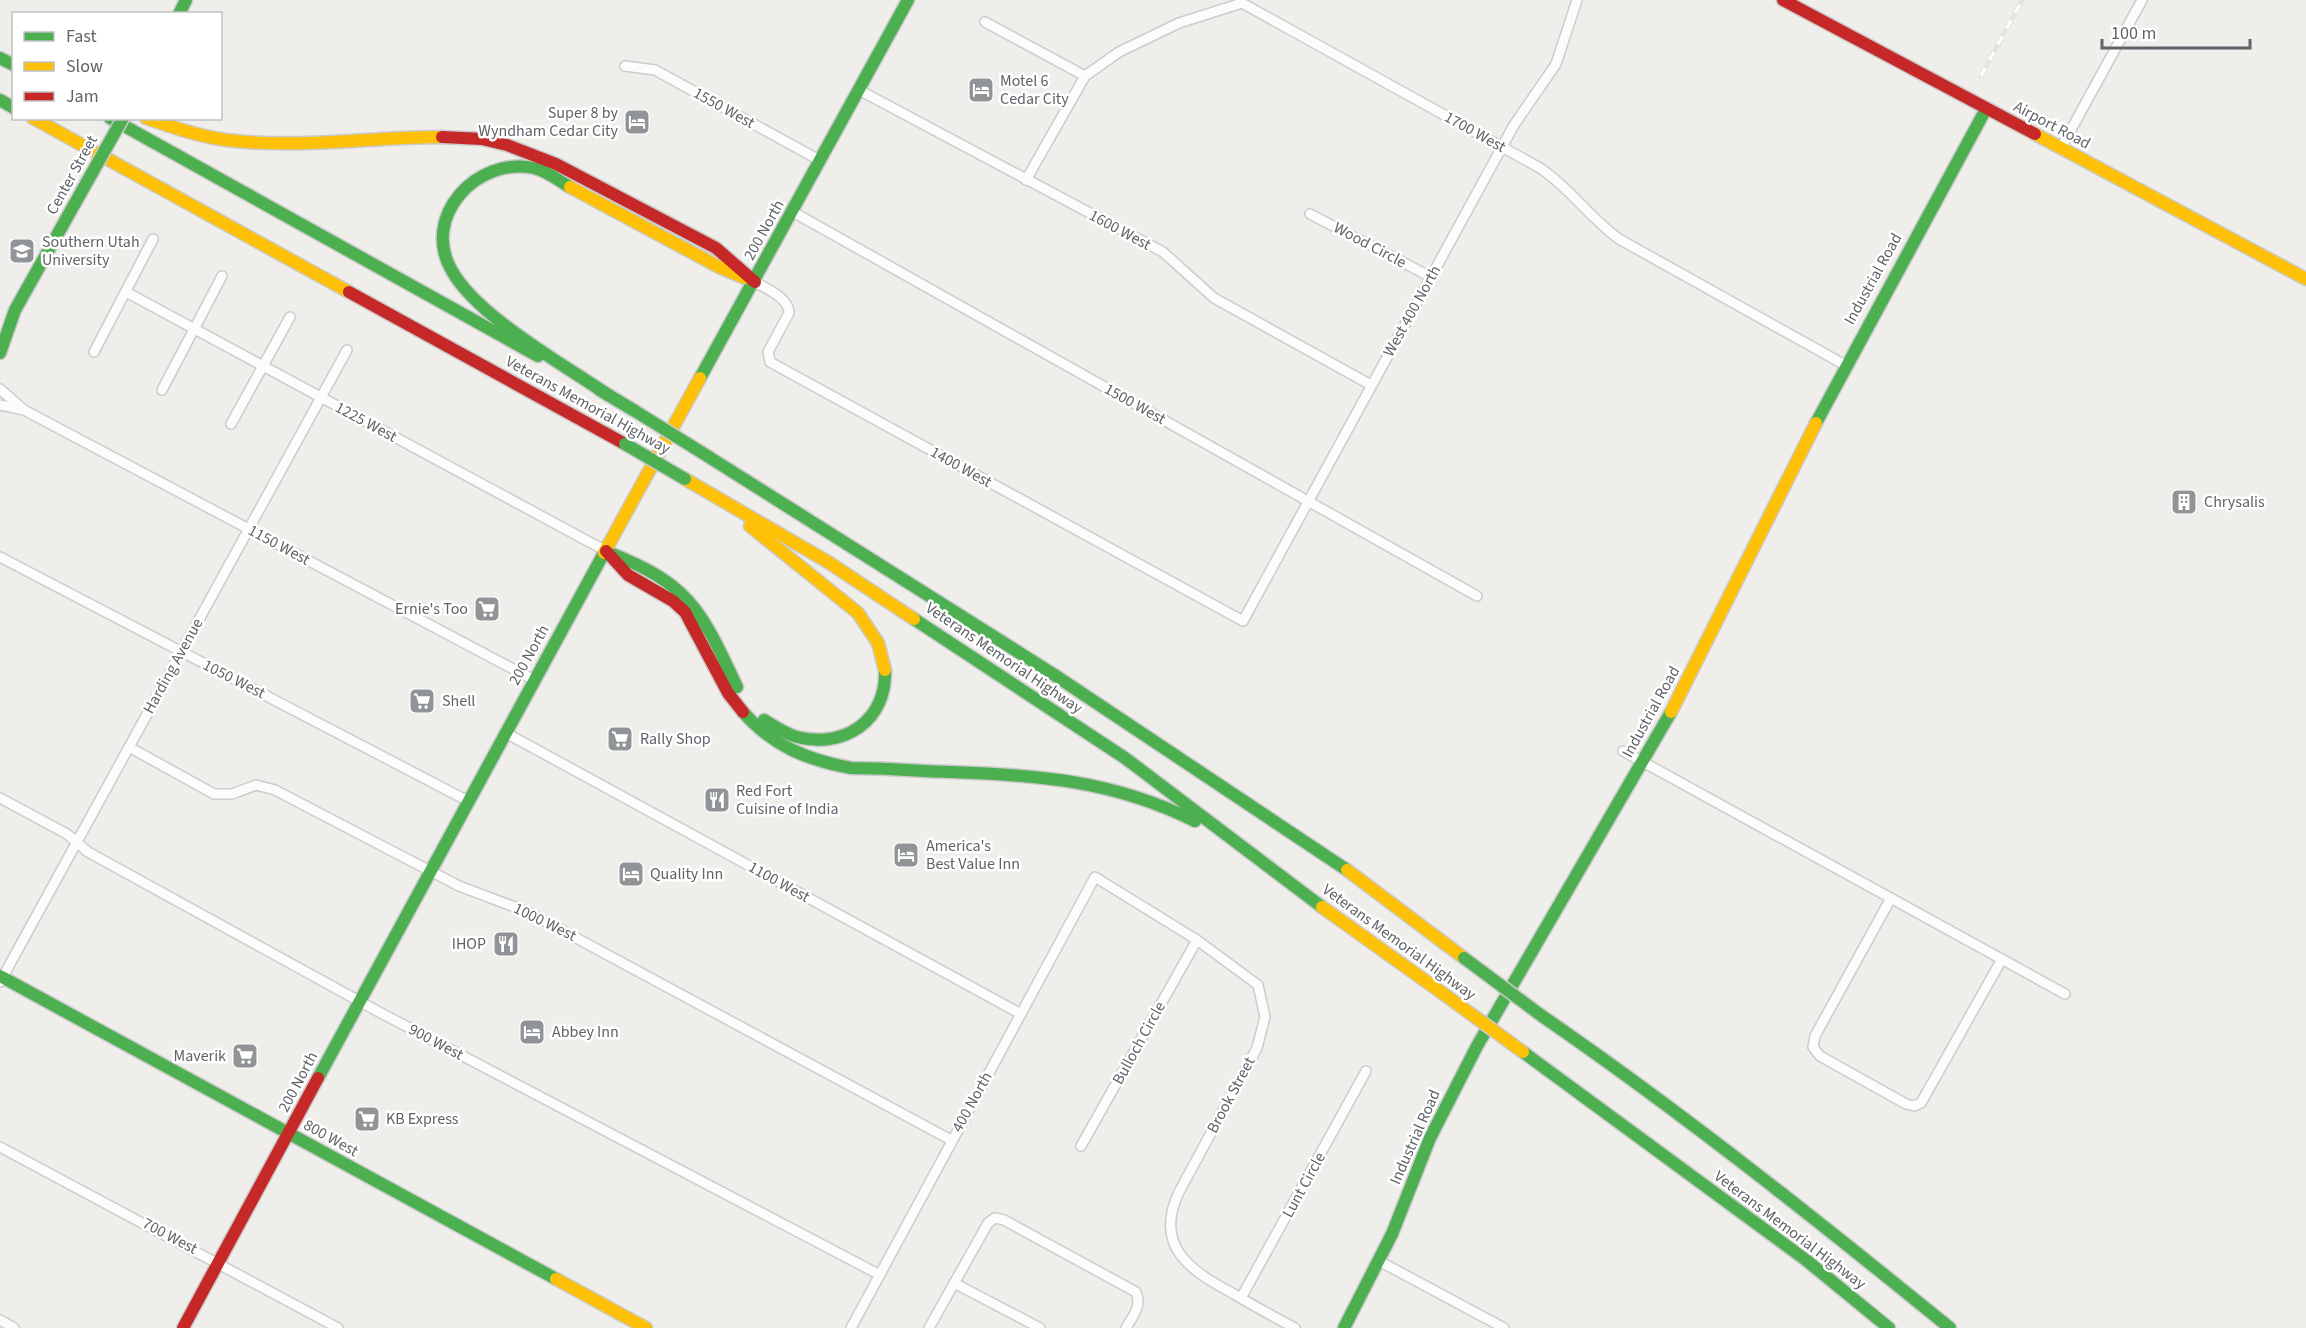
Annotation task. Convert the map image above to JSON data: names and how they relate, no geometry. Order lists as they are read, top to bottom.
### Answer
{
  "streets": {
    "main road": [
      "Airport Road",
      "Center Street",
      "200 North",
      "Industrial Road",
      "Veterans Memorial Highway",
      "800 West"
    ],
    "street": [
      "1550 West",
      "1700 West",
      "1600 West",
      "Wood Circle",
      "West 400 North",
      "1500 West",
      "1225 West",
      "1400 West",
      "1150 West",
      "Harding Avenue",
      "1050 West",
      "1100 West",
      "1000 West",
      "900 West",
      "Bulloch Circle",
      "Brook Street",
      "400 North",
      "Lunt Circle",
      "700 West"
    ]
  },
  "crossings": [
    ["1550 West", "200 North"],
    ["Airport Road", "Industrial Road"],
    ["1700 West", "1600 West"],
    ["1700 West", "Industrial Road"],
    ["1700 West", "West 400 North"],
    ["200 North", "1600 West"],
    ["200 North", "1500 West"],
    ["200 North", "1225 West"],
    ["200 North", "1400 West"],
    ["200 North", "1150 West"],
    ["200 North", "1050 West"],
    ["200 North", "1100 West"],
    ["200 North", "1000 West"],
    ["200 North", "900 West"],
    ["200 North", "800 West"],
    ["200 North", "700 West"],
    ["1600 West", "West 400 North"],
    ["Wood Circle", "West 400 North"],
    ["West 400 North", "1500 West"],
    ["West 400 North", "1400 West"],
    ["1225 West", "Harding Avenue"],
    ["1150 West", "Harding Avenue"],
    ["Harding Avenue", "1050 West"],
    ["Harding Avenue", "1000 West"],
    ["Harding Avenue", "900 West"],
    ["Harding Avenue", "800 West"],
    ["1100 West", "400 North"],
    ["1000 West", "400 North"],
    ["900 West", "400 North"],
    ["Bulloch Circle", "Brook Street"],
    ["Brook Street", "400 North"],
    ["Brook Street", "Lunt Circle"]
  ],
  "places": {
    "hotel": [
      "Motel 6 Cedar City",
      "Super 8 by Wyndham Cedar City",
      "America's Best Value Inn",
      "Quality Inn",
      "Abbey Inn"
    ],
    "school or university": ["Southern Utah University"],
    "building": ["Chrysalis"],
    "supermarket": [
      "Ernie's Too",
      "Shell",
      "Rally Shop",
      "Maverik",
      "KB Express"
    ],
    "restaurant": ["Red Fort Cuisine of India", "IHOP"]
  },
  "legend": ["Fast", "Slow", "Jam"],
  "scale_bar": "100 m"
}
